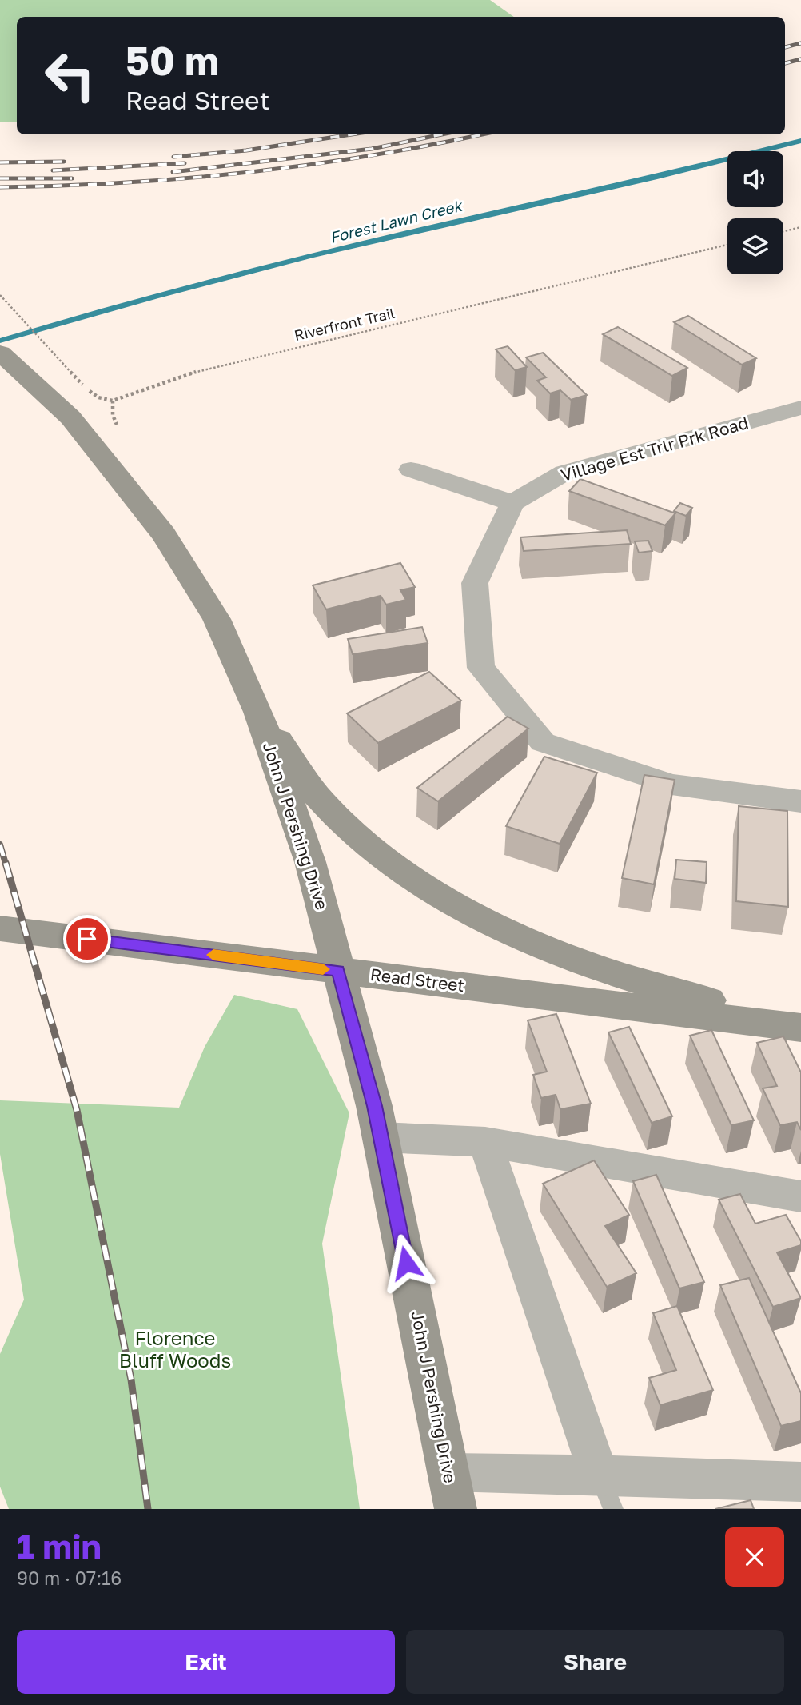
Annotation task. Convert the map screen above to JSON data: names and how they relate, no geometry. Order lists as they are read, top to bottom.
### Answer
{
  "streets": {
    "main road": ["John J Pershing Drive", "Read Street"],
    "street": ["Village Est Trlr Prk Road"],
    "path": ["Riverfront Trail"]
  },
  "crossings": [
    ["John J Pershing Drive", "Read Street"]
  ],
  "water": ["Forest Lawn Creek"],
  "parks": ["Florence Bluff Woods"],
  "page": {
    "turn": ["50 m", "Read Street"],
    "heading": ["1 min", "90 m · 07:16"],
    "buttons": ["Exit", "Share"]
  }
}
